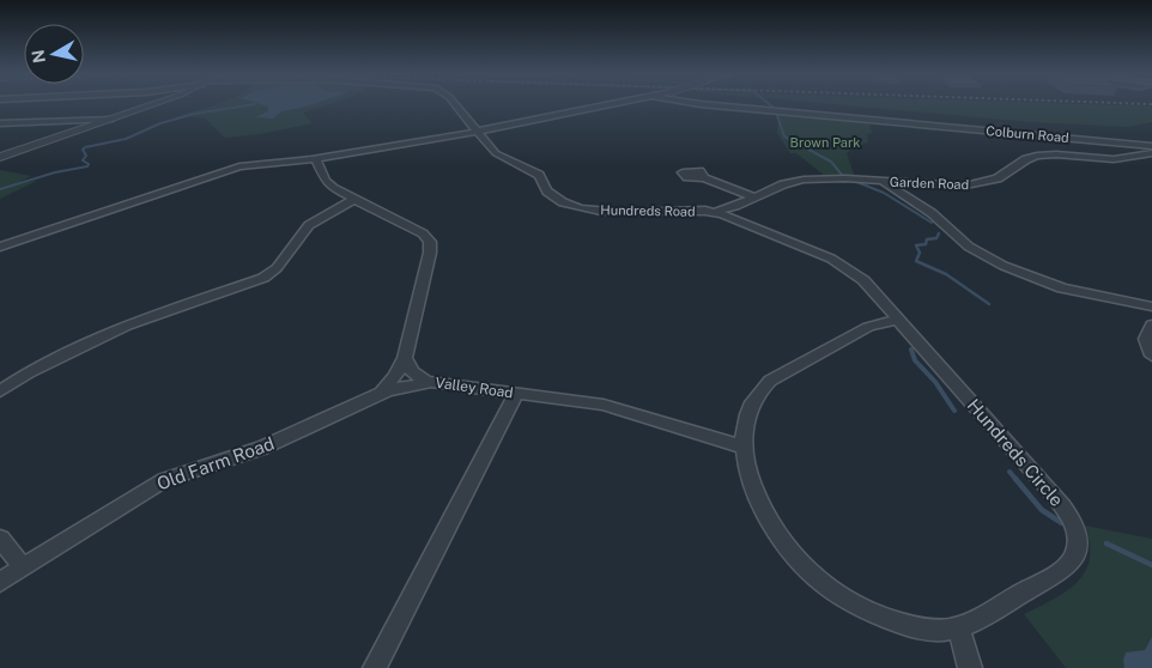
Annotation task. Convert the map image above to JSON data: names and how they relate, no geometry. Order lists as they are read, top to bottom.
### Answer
{
  "streets": {
    "street": [
      "Colburn Road",
      "Garden Road",
      "Hundreds Road",
      "Valley Road",
      "Hundreds Circle",
      "Old Farm Road"
    ]
  },
  "crossings": [
    ["Colburn Road", "Garden Road"],
    ["Garden Road", "Hundreds Road"],
    ["Hundreds Road", "Hundreds Circle"],
    ["Valley Road", "Hundreds Circle"],
    ["Valley Road", "Old Farm Road"]
  ],
  "parks": ["Brown Park"],
  "north": "left"
}
